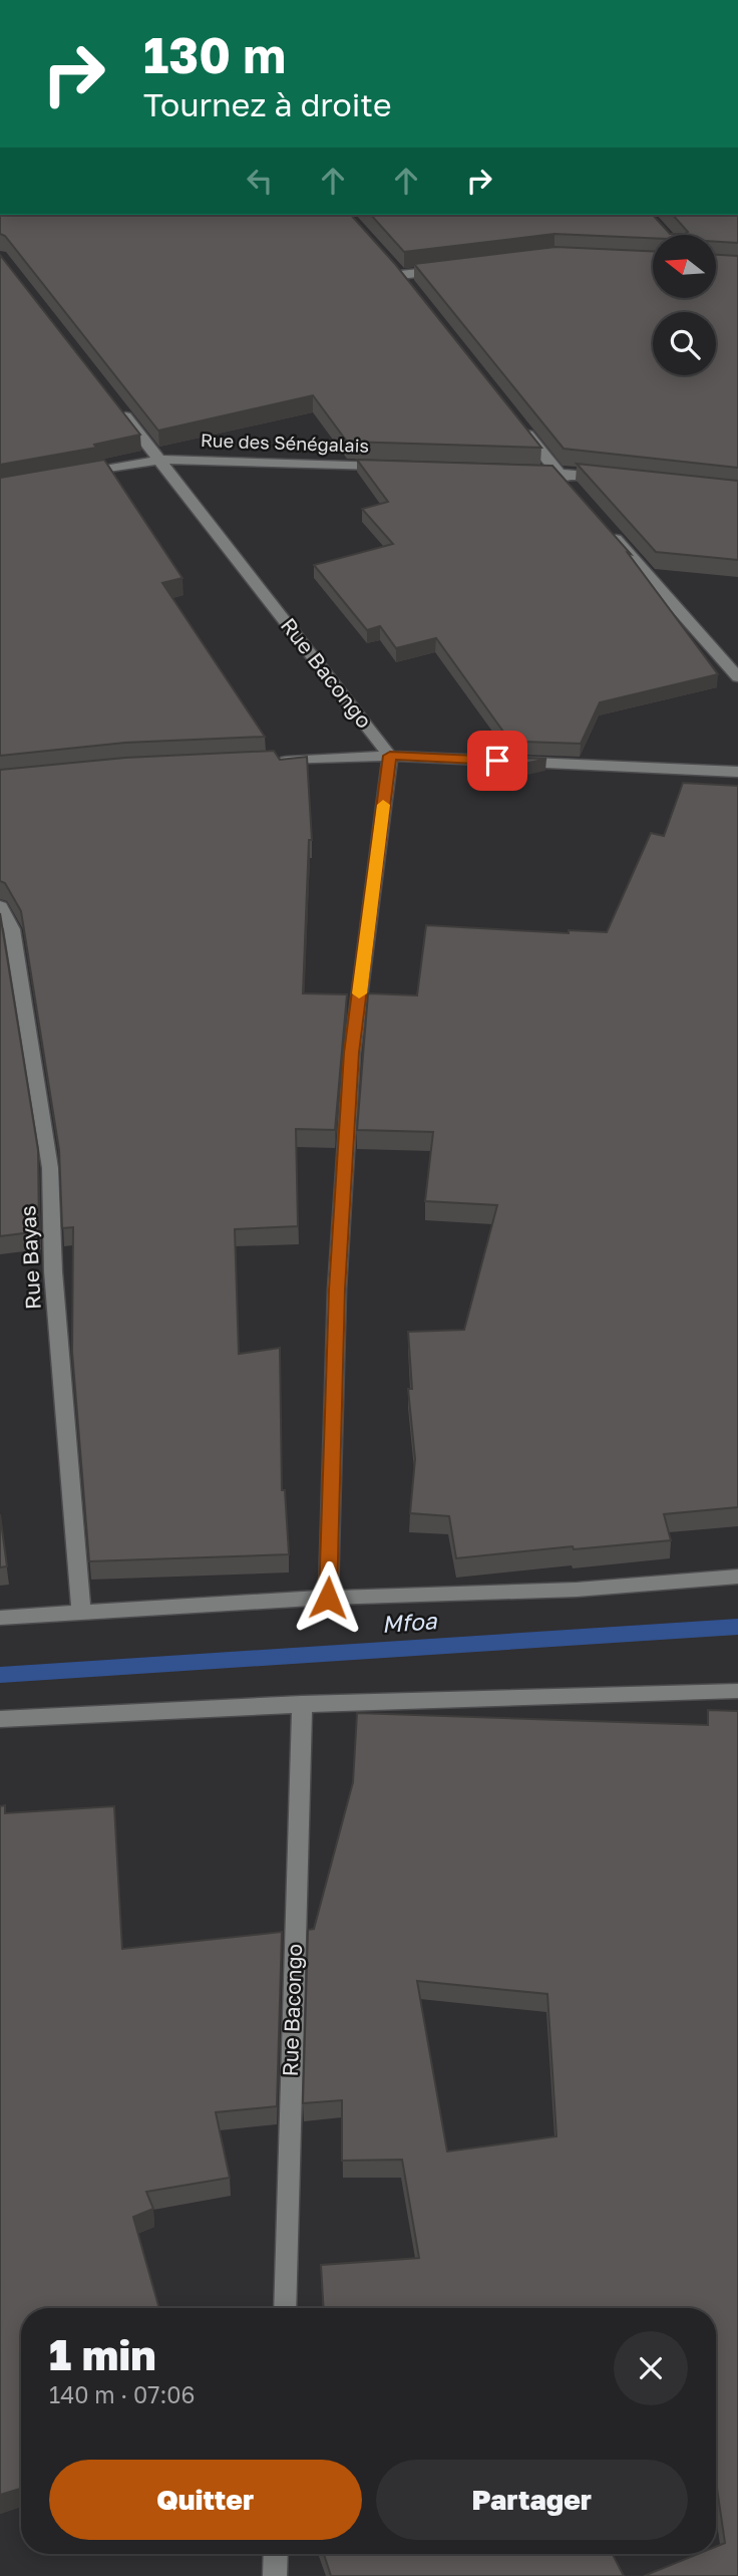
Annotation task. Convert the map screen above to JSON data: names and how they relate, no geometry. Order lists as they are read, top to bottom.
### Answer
{
  "streets": {
    "street": ["Rue des Sénégalais", "Rue Bacongo", "Rue Bayas"]
  },
  "crossings": [
    ["Rue des Sénégalais", "Rue Bacongo"]
  ],
  "water": ["Mfoa"],
  "north": "left",
  "page": {
    "turn": ["130 m", "Tournez à droite"],
    "heading": ["1 min", "140 m · 07:06"],
    "buttons": ["Quitter", "Partager"]
  }
}
